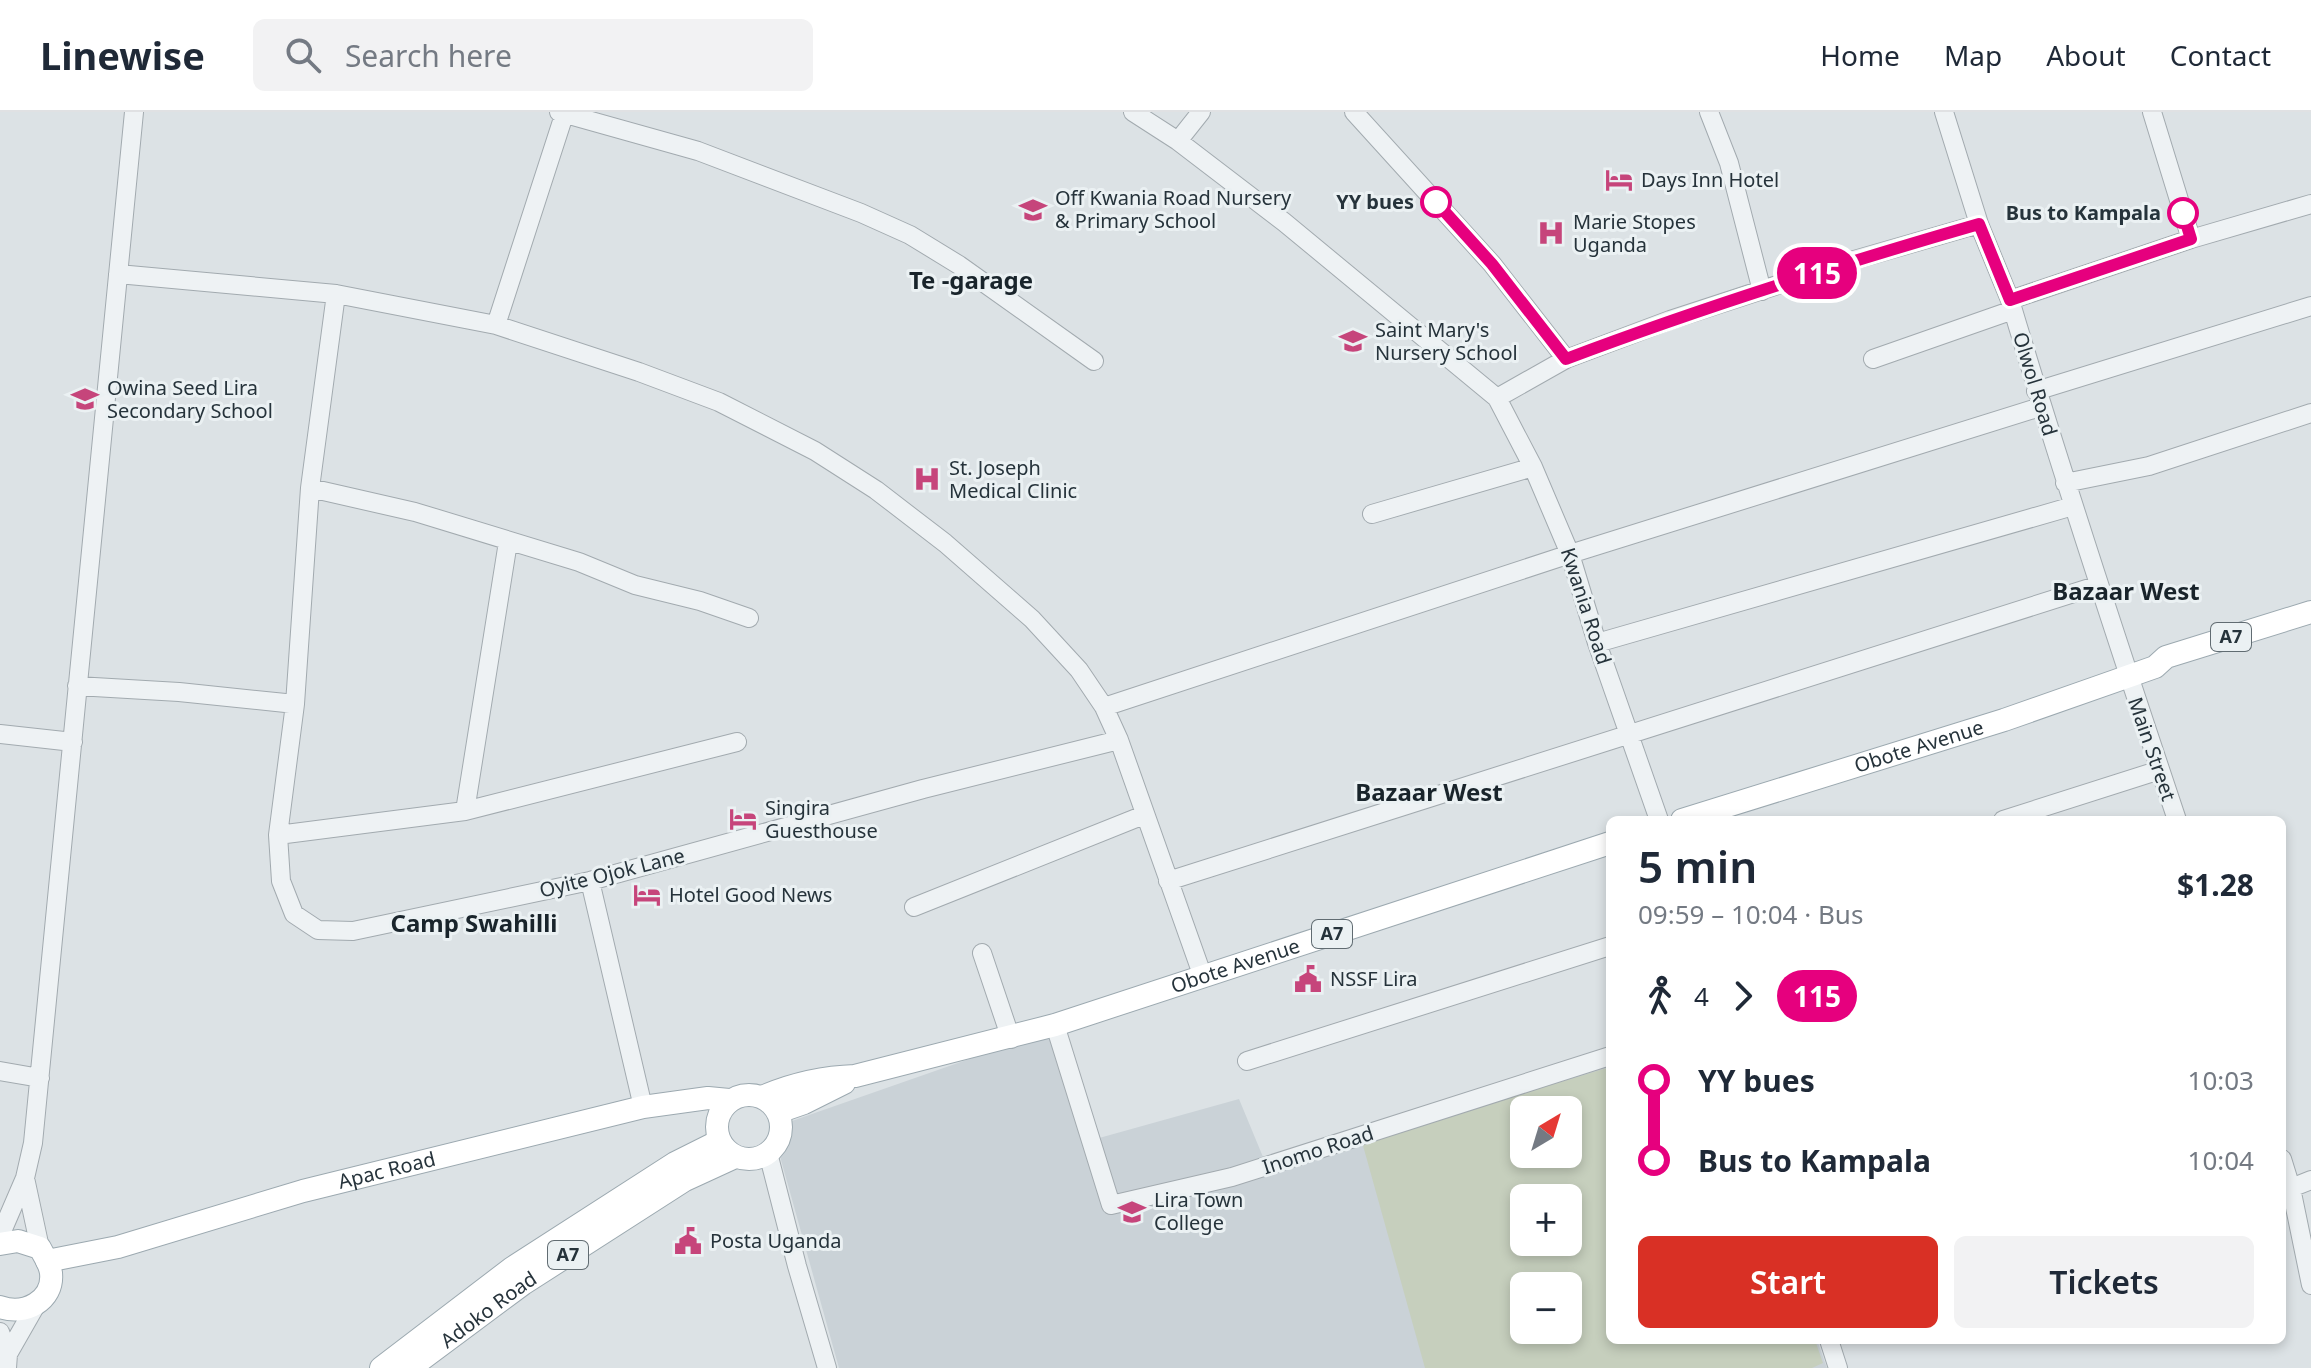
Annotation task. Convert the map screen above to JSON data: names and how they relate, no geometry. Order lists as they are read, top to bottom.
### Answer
{
  "streets": {
    "main road": [
      "A7",
      "Obote Avenue",
      "Apac Road",
      "Adoko Road"
    ],
    "street": [
      "Olwol Road",
      "Kwania Road",
      "Main Street",
      "Oyite Ojok Lane",
      "Inomo Road"
    ]
  },
  "crossings": [
    ["Olwol Road", "Obote Avenue"],
    ["Olwol Road", "Main Street"],
    ["A7", "Obote Avenue"],
    ["A7", "Apac Road"],
    ["A7", "Adoko Road"],
    ["Obote Avenue", "Main Street"],
    ["Obote Avenue", "Inomo Road"],
    ["Obote Avenue", "Apac Road"],
    ["Obote Avenue", "Adoko Road"],
    ["Apac Road", "Adoko Road"]
  ],
  "districts": [
    "Te -garage",
    "Bazaar West",
    "Bazaar West",
    "Camp Swahilli"
  ],
  "places": {
    "hotel": ["Days Inn Hotel", "Singira Guesthouse", "Hotel Good News"],
    "other": ["YY bues", "Bus to Kampala"],
    "school or university": [
      "Off Kwania Road Nursery & Primary School",
      "Saint Mary's Nursery School",
      "Owina Seed Lira Secondary School",
      "Lira Town College"
    ],
    "hospital": ["Marie Stopes Uganda", "St. Joseph Medical Clinic"],
    "public building": ["NSSF Lira", "Posta Uganda"]
  },
  "lines": ["bus line 115"],
  "north": "top right",
  "page": {
    "header": "Linewise",
    "search": "Search here",
    "nav": [
      "Home",
      "Map",
      "About",
      "Contact"
    ],
    "on_map": "115",
    "heading": ["5 min", "09:59 – 10:04 · Bus", "$1.28"],
    "legs": ["4", "115"],
    "list": [
      {
        "name": "YY bues",
        "value": "10:03"
      },
      {
        "name": "Bus to Kampala",
        "value": "10:04"
      }
    ],
    "map_buttons": ["+", "−"],
    "buttons": ["Start", "Tickets"]
  }
}
